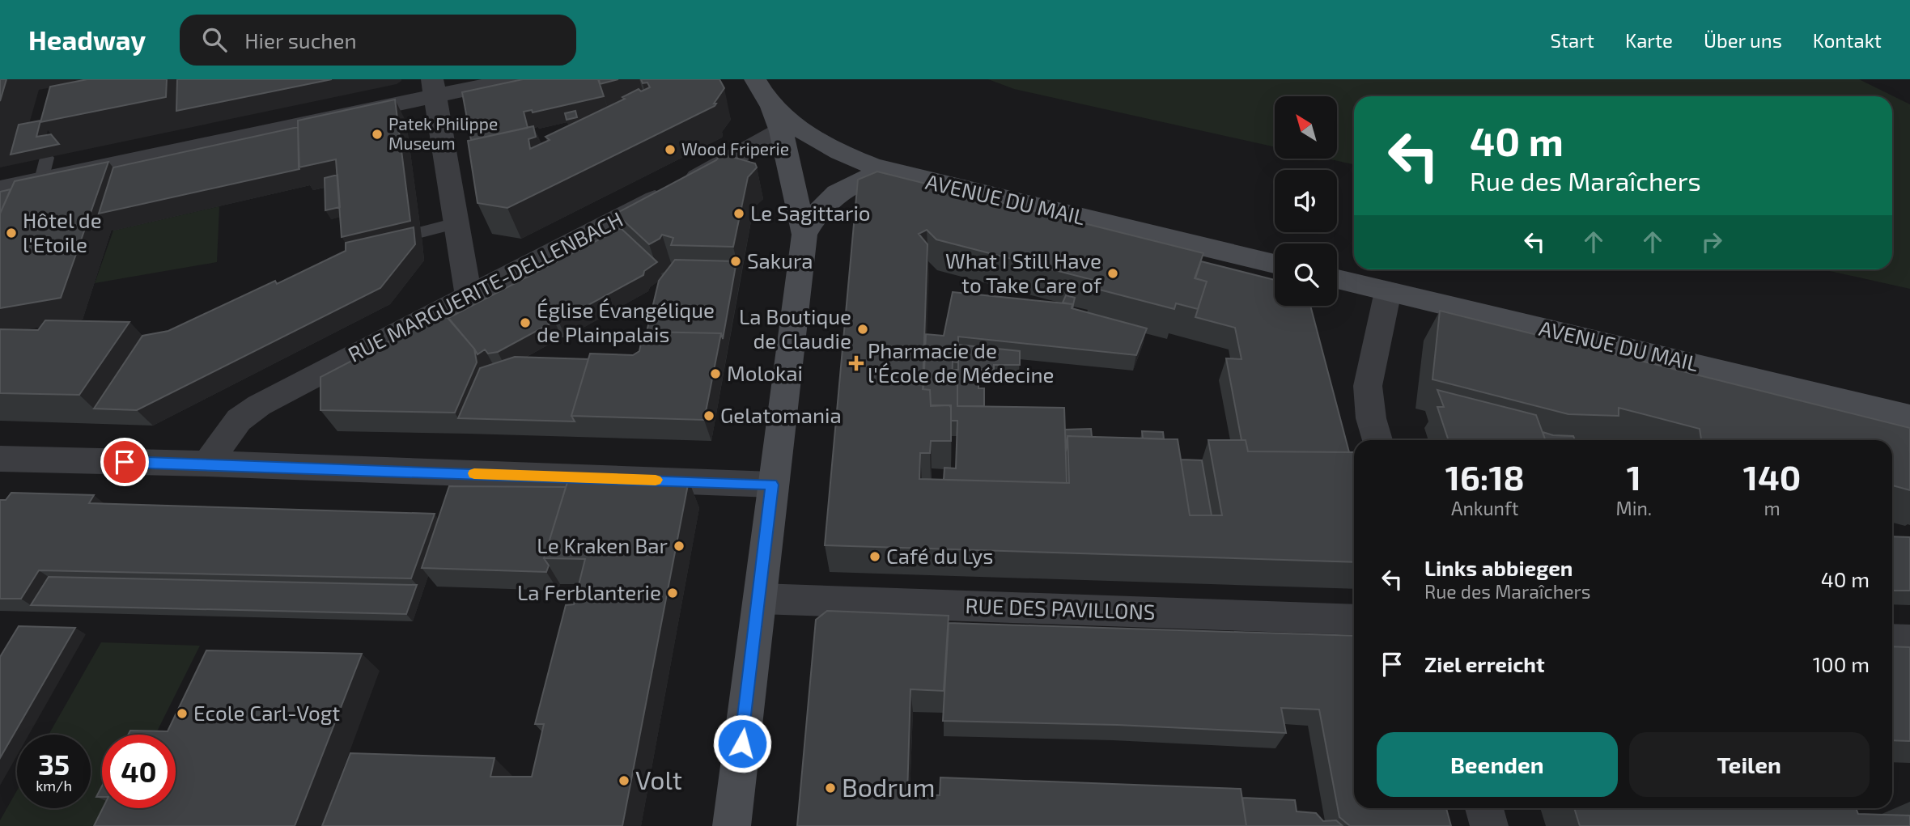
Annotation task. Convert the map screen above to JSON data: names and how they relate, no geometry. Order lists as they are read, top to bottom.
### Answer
{
  "streets": {
    "main road": ["AVENUE DU MAIL"],
    "street": ["RUE MARGUERITE-DELLENBACH", "RUE DES PAVILLONS"]
  },
  "places": {
    "other": [
      "Patek Philippe Museum",
      "Wood Friperie",
      "Le Sagittario",
      "Hôtel de l'Etoile",
      "Sakura",
      "What I Still Have to Take Care of",
      "Église Évangélique de Plainpalais",
      "La Boutique de Claudie",
      "Molokai",
      "Gelatomania",
      "Le Kraken Bar",
      "Café du Lys",
      "La Ferblanterie",
      "Ecole Carl-Vogt",
      "Volt",
      "Bodrum"
    ],
    "health": ["Pharmacie de l'École de Médecine"]
  },
  "north": "top left",
  "page": {
    "header": "Headway",
    "search": "Hier suchen",
    "nav": [
      "Start",
      "Karte",
      "Über uns",
      "Kontakt"
    ],
    "turn": ["40 m", "Rue des Maraîchers"],
    "eta": [
      "16:18",
      "Ankunft",
      "1",
      "Min.",
      "140",
      "m"
    ],
    "list": [
      {
        "name": "Links abbiegen",
        "note": "Rue des Maraîchers",
        "value": "40 m"
      },
      {
        "name": "Ziel erreicht",
        "value": "100 m"
      }
    ],
    "buttons": ["Beenden", "Teilen"],
    "speed": "35 km/h",
    "limit": "40"
  }
}
